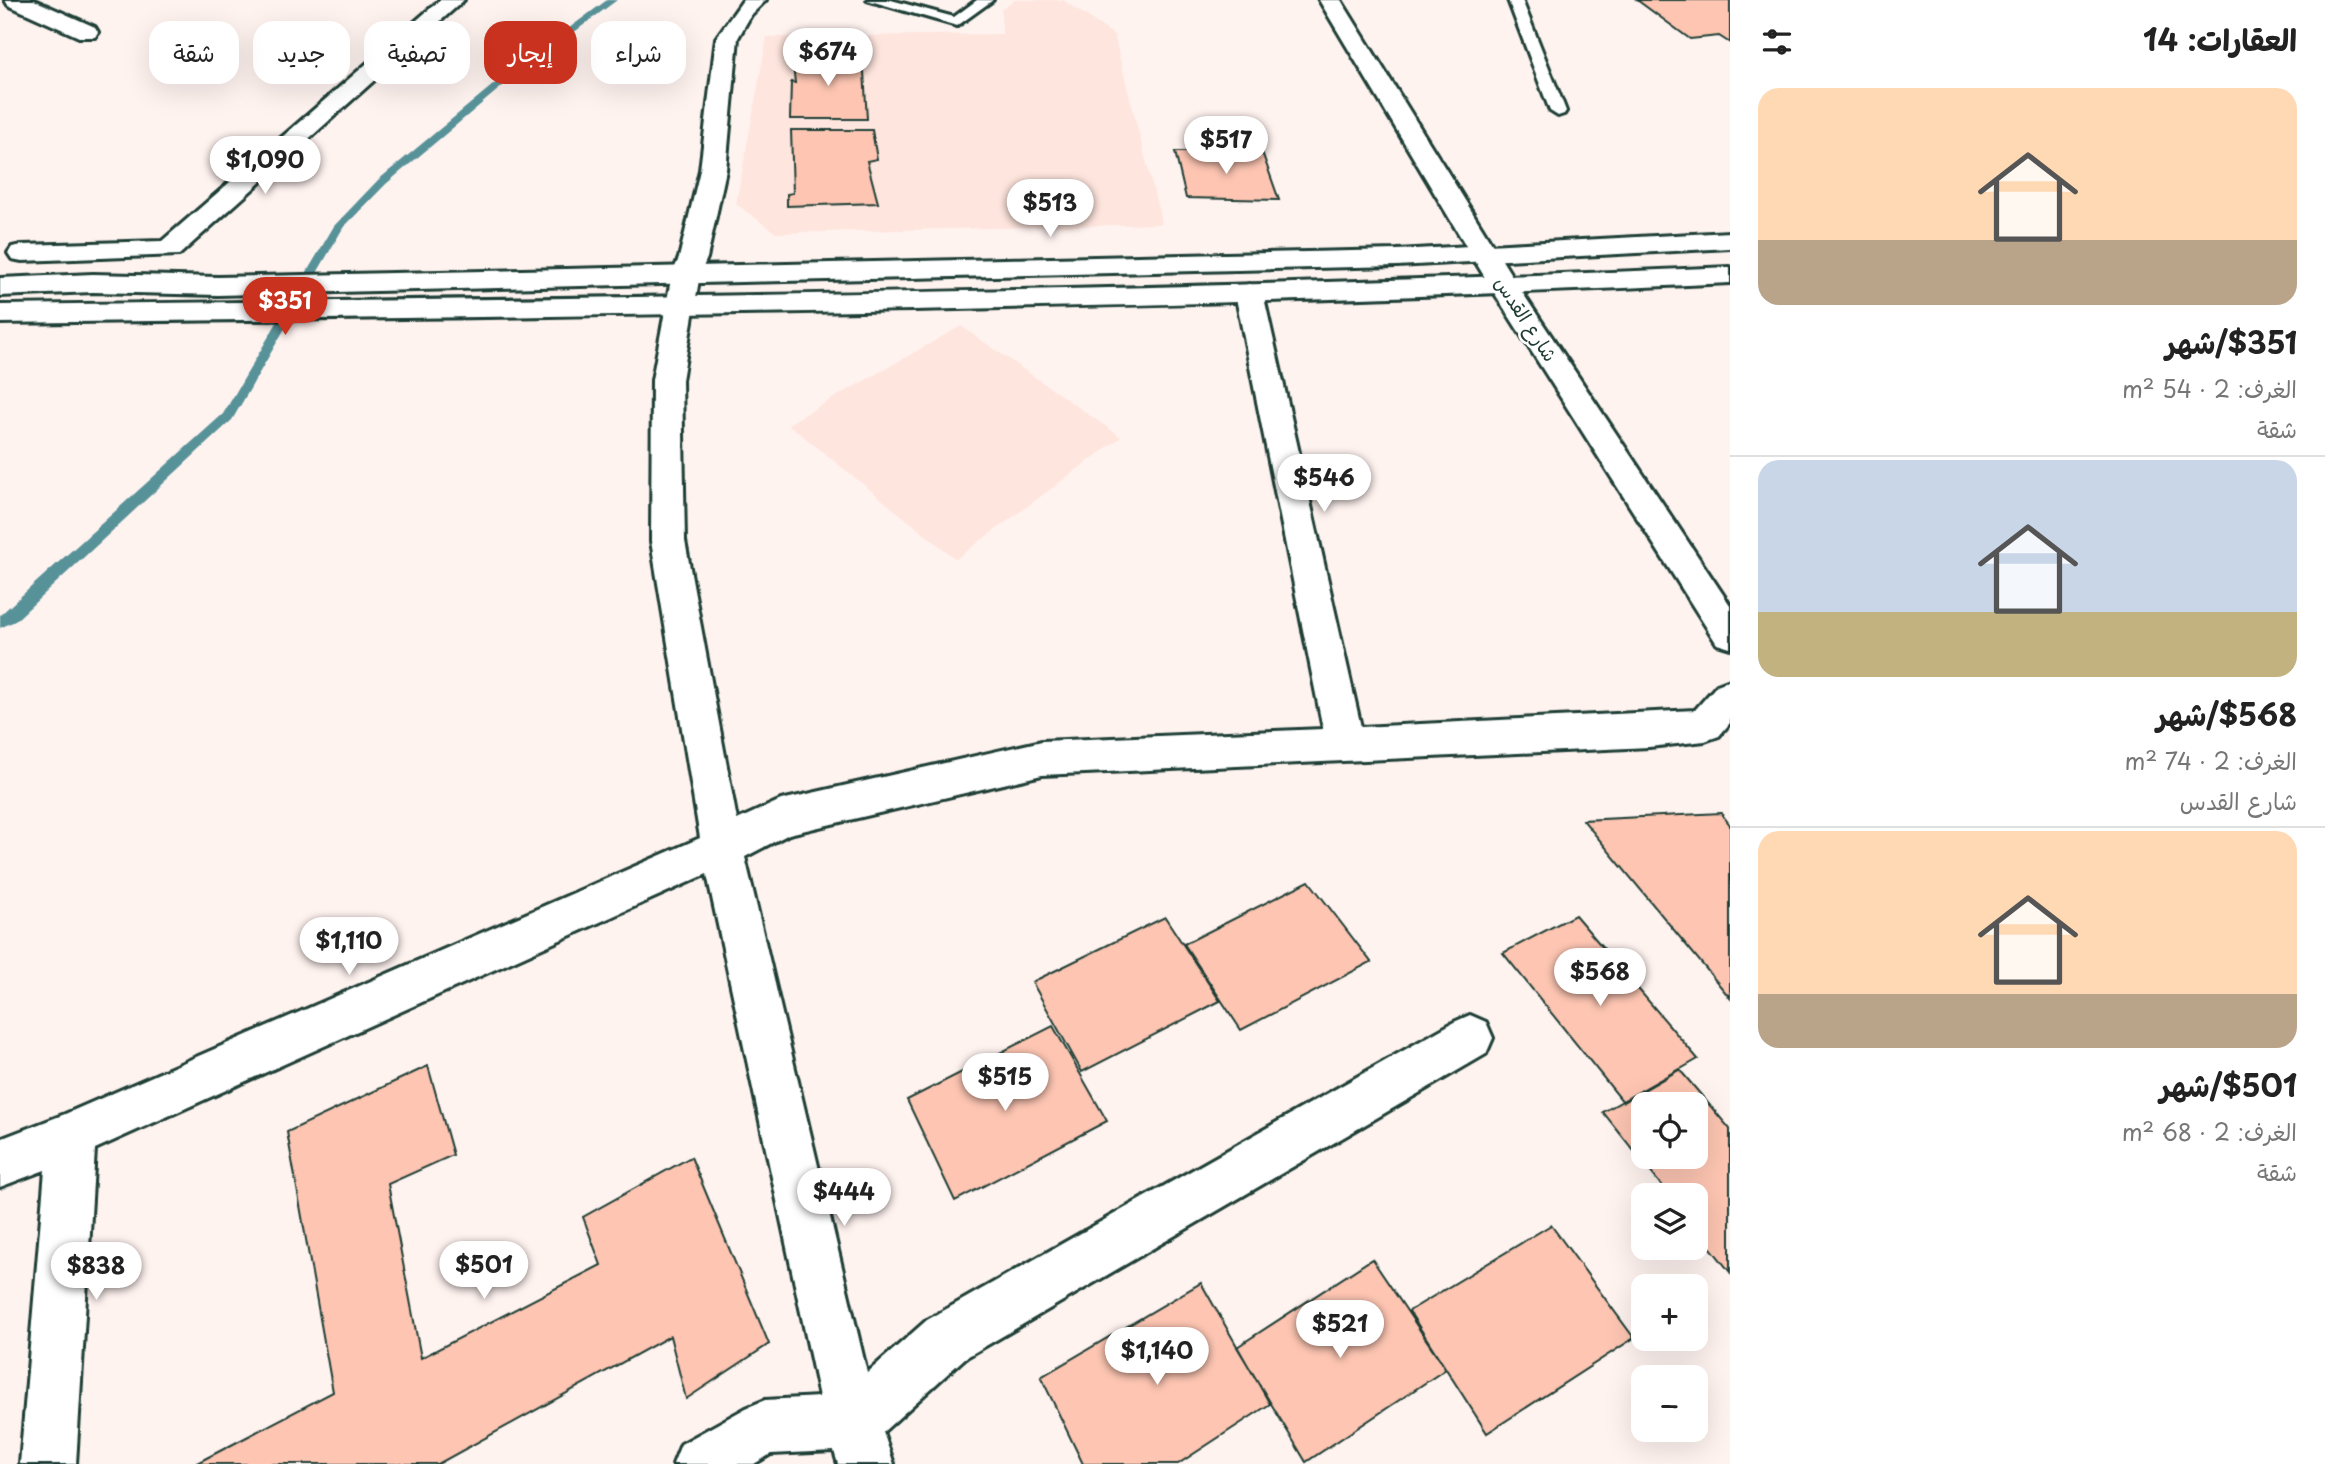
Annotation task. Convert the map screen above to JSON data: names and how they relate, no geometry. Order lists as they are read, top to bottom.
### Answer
{
  "streets": {
    "street": ["شارع القدس"]
  },
  "page": {
    "heading": "العقارات: 14",
    "chip": [
      "شراء",
      "إيجار",
      "تصفية",
      "جديد",
      "شقة"
    ],
    "price": [
      "$674",
      "$517",
      "$1,090",
      "$513",
      "$351",
      "$546",
      "$1,110",
      "$568",
      "$515",
      "$444",
      "$501",
      "$838",
      "$521",
      "$1,140"
    ],
    "list": [
      {
        "name": "$351/شهر",
        "note": "الغرف: 2 · 54 m² · شقة"
      },
      {
        "name": "$568/شهر",
        "note": "الغرف: 2 · 74 m² · شارع القدس"
      },
      {
        "name": "$501/شهر",
        "note": "الغرف: 2 · 68 m² · شقة"
      }
    ],
    "map_buttons": ["+", "−"]
  }
}
